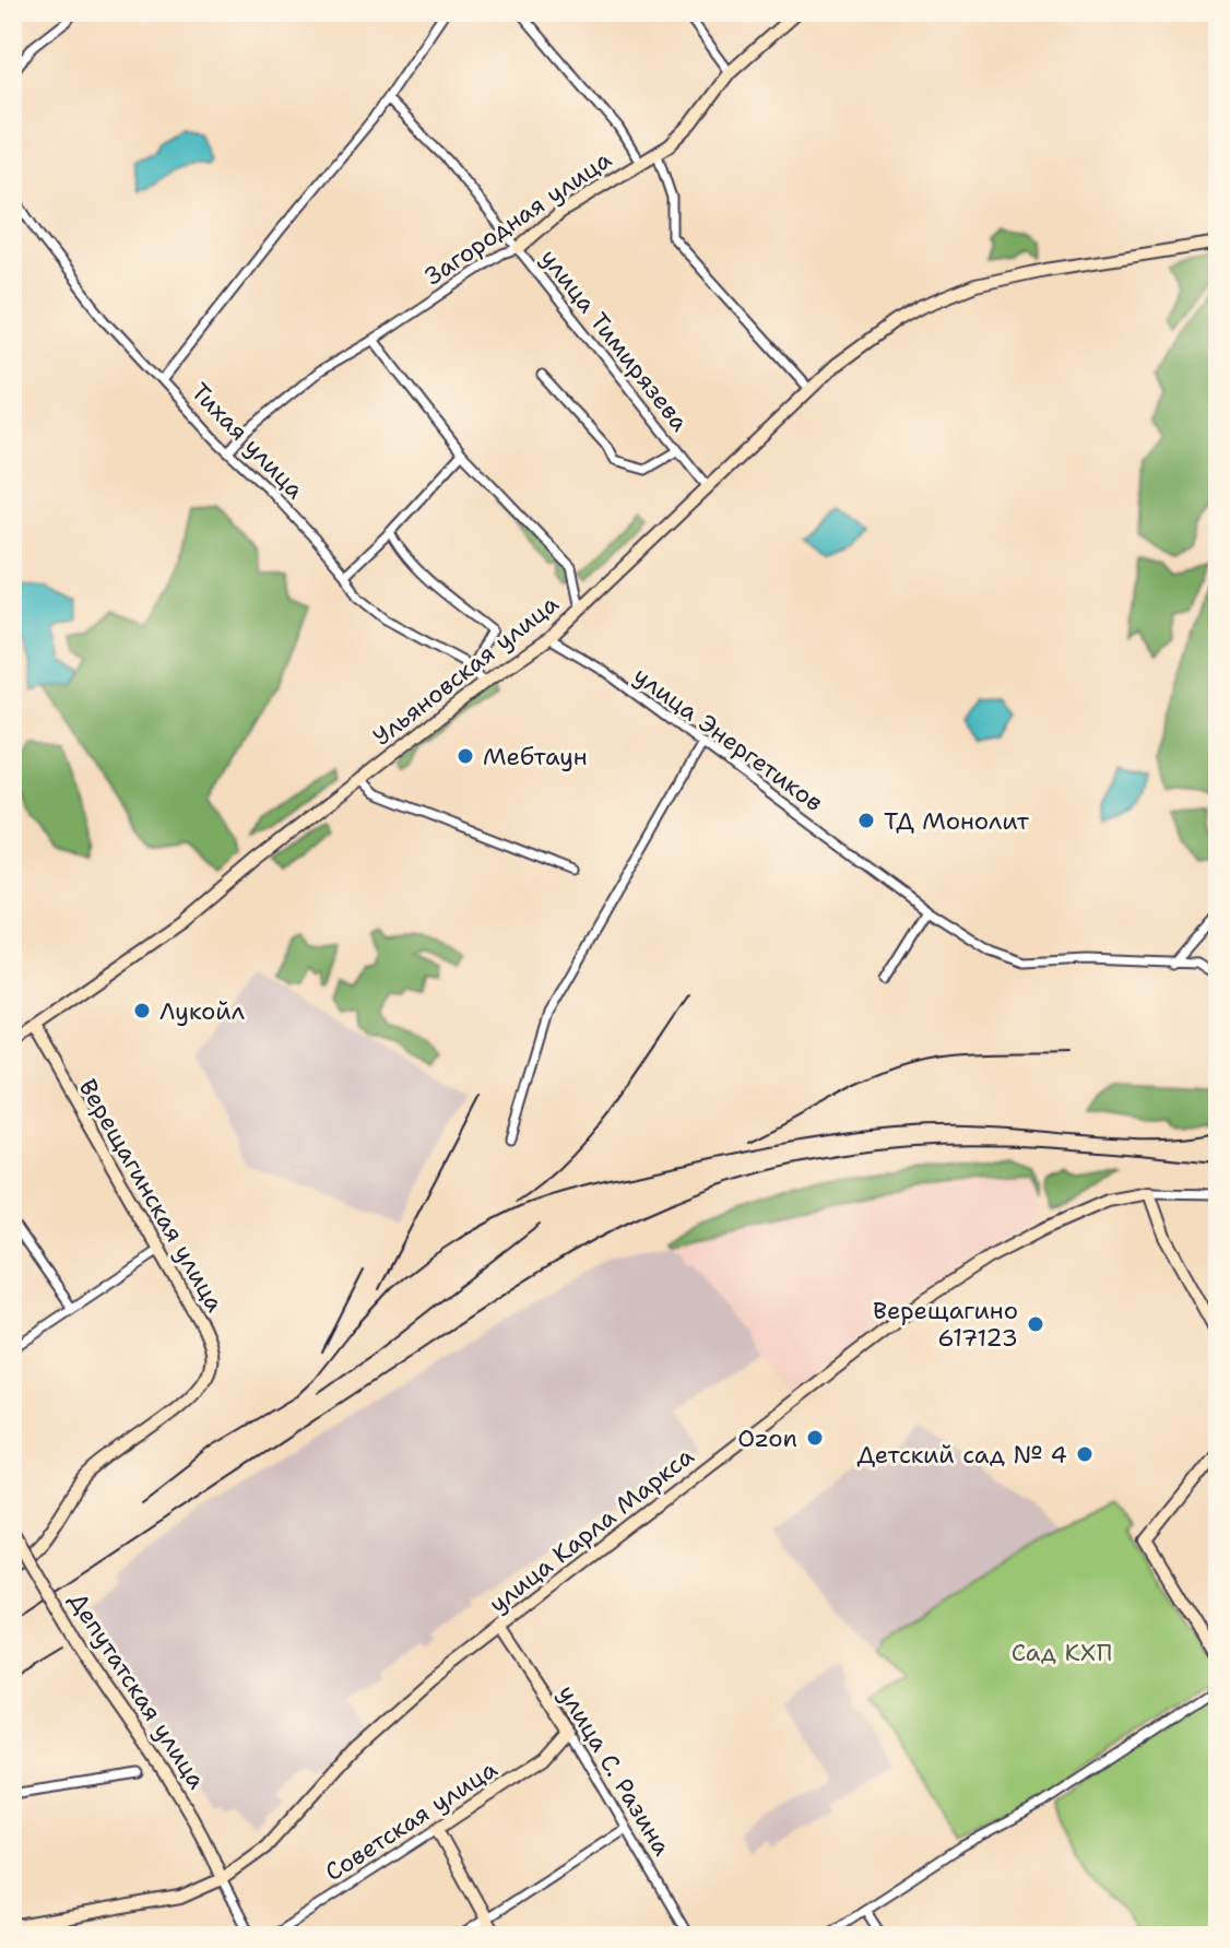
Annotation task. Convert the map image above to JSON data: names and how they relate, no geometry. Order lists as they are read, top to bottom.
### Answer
{
  "streets": {
    "main road": [
      "Загородная улица",
      "Ульяновская улица",
      "Верещагинская улица",
      "улица Карла Маркса",
      "Депутатская улица",
      "улица С. Разина",
      "Советская улица"
    ],
    "street": ["улица Тимирязева", "Тихая улица", "улица Энергетиков"]
  },
  "crossings": [
    ["Загородная улица", "улица Тимирязева"],
    ["Загородная улица", "Тихая улица"],
    ["улица Тимирязева", "Ульяновская улица"],
    ["Тихая улица", "Ульяновская улица"],
    ["Ульяновская улица", "улица Энергетиков"],
    ["Ульяновская улица", "Верещагинская улица"],
    ["улица Карла Маркса", "Депутатская улица"],
    ["улица Карла Маркса", "улица С. Разина"],
    ["улица С. Разина", "Советская улица"]
  ],
  "parks": ["Сад КХП"],
  "places": [
    "Мебтаун",
    "ТД Монолит",
    "Лукойл",
    "Верещагино 617123",
    "Ozon",
    "Детский сад № 4"
  ]
}
